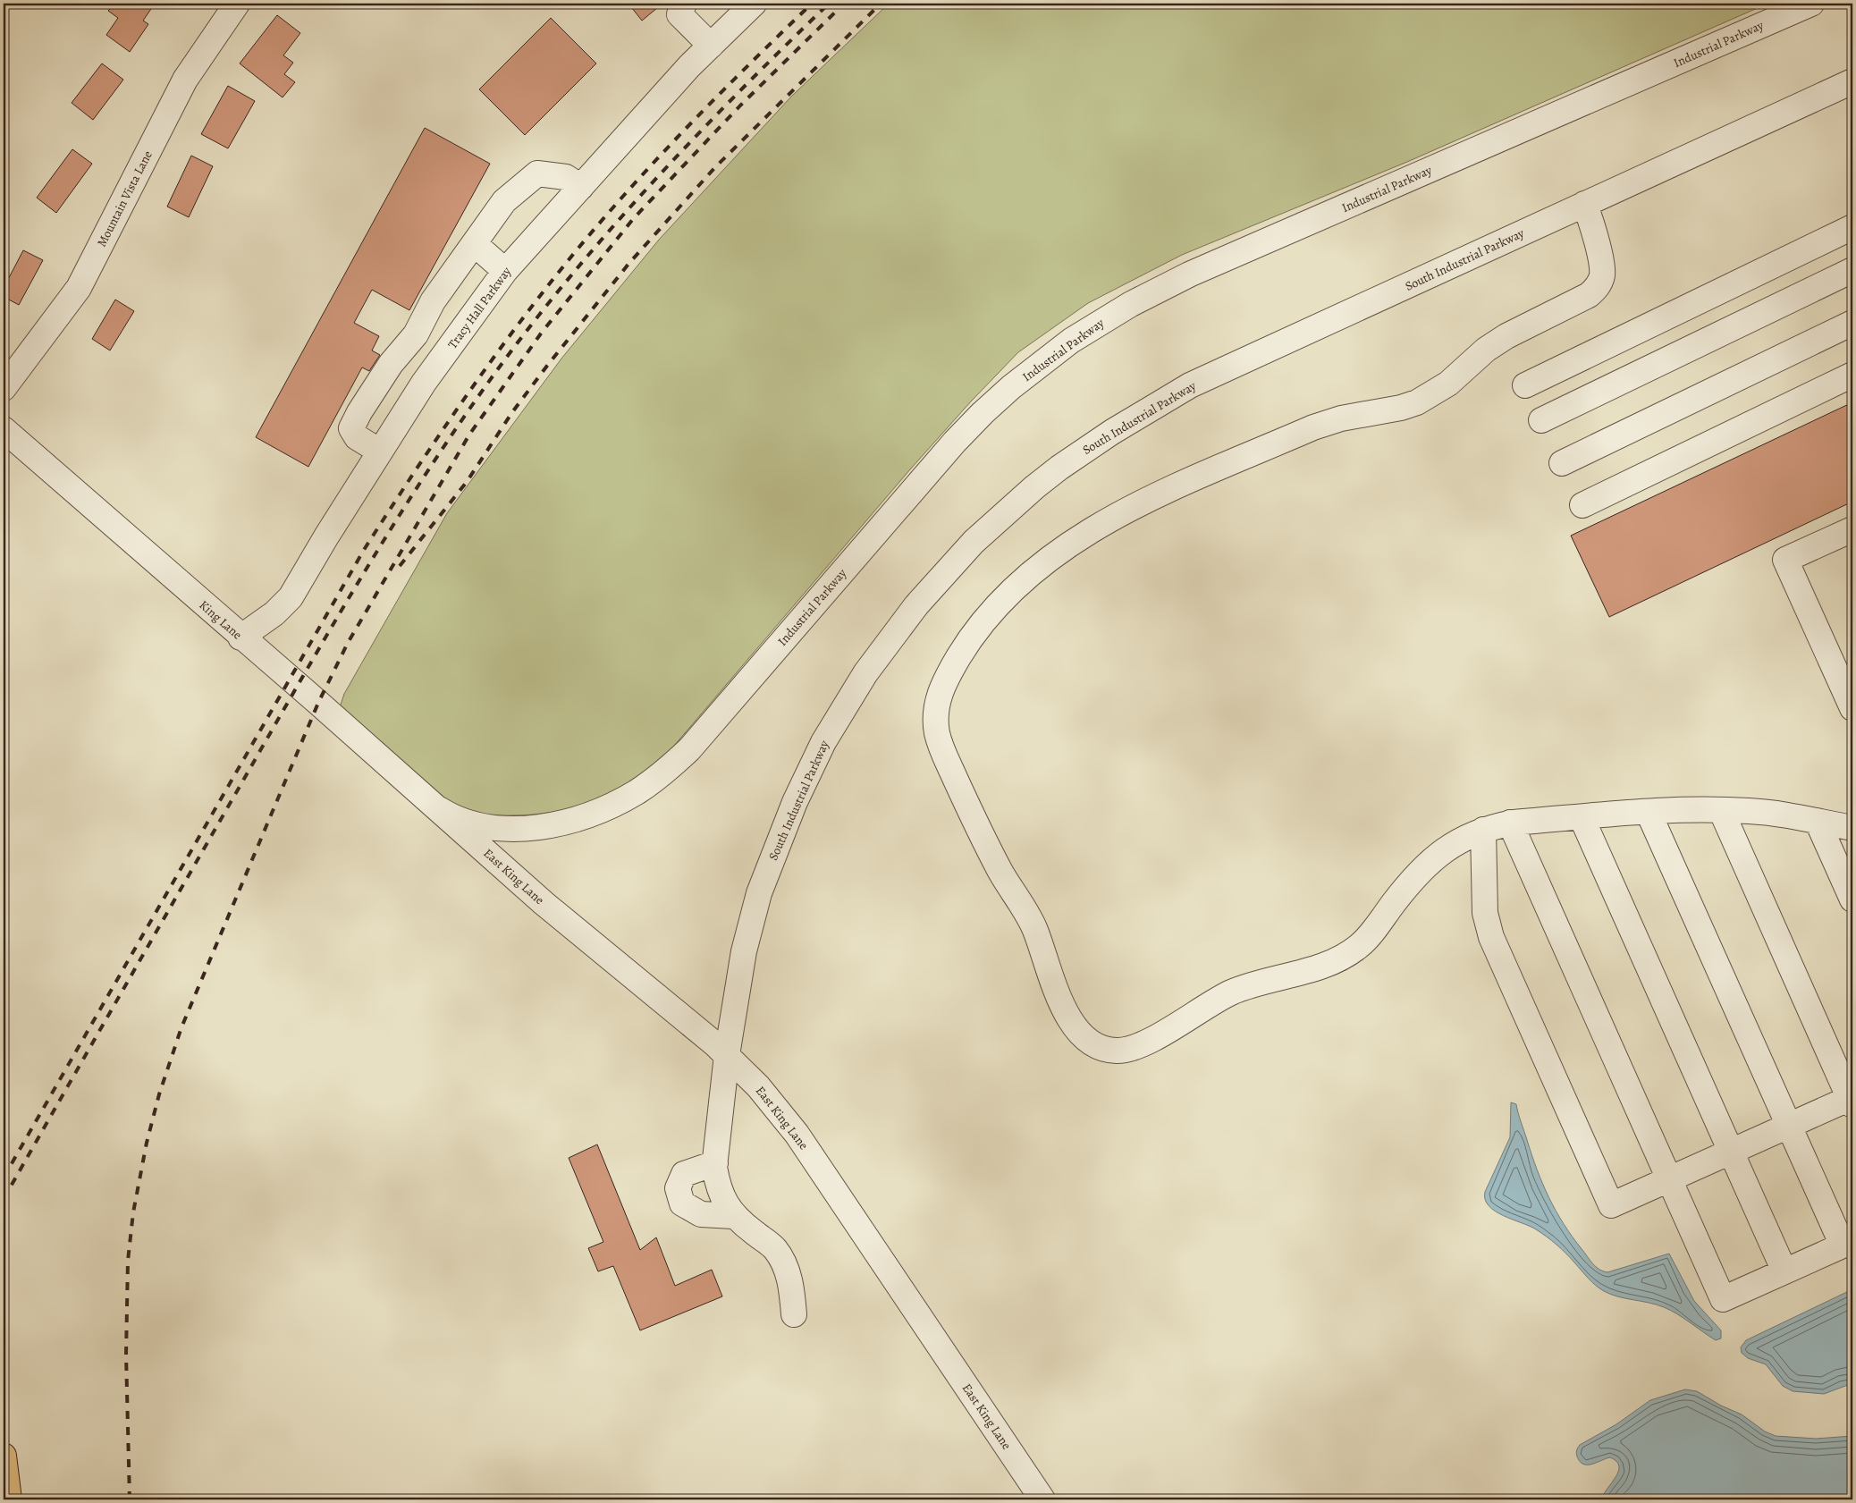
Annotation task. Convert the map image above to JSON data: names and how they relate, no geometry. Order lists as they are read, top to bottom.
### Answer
{
  "streets": {
    "street": [
      "Industrial Parkway",
      "Mountain Vista Lane",
      "South Industrial Parkway",
      "Tracy Hall Parkway",
      "King Lane",
      "East King Lane"
    ]
  },
  "crossings": [
    ["Industrial Parkway", "King Lane"],
    ["Industrial Parkway", "East King Lane"],
    ["South Industrial Parkway", "East King Lane"],
    ["Tracy Hall Parkway", "King Lane"],
    ["King Lane", "East King Lane"]
  ]
}
